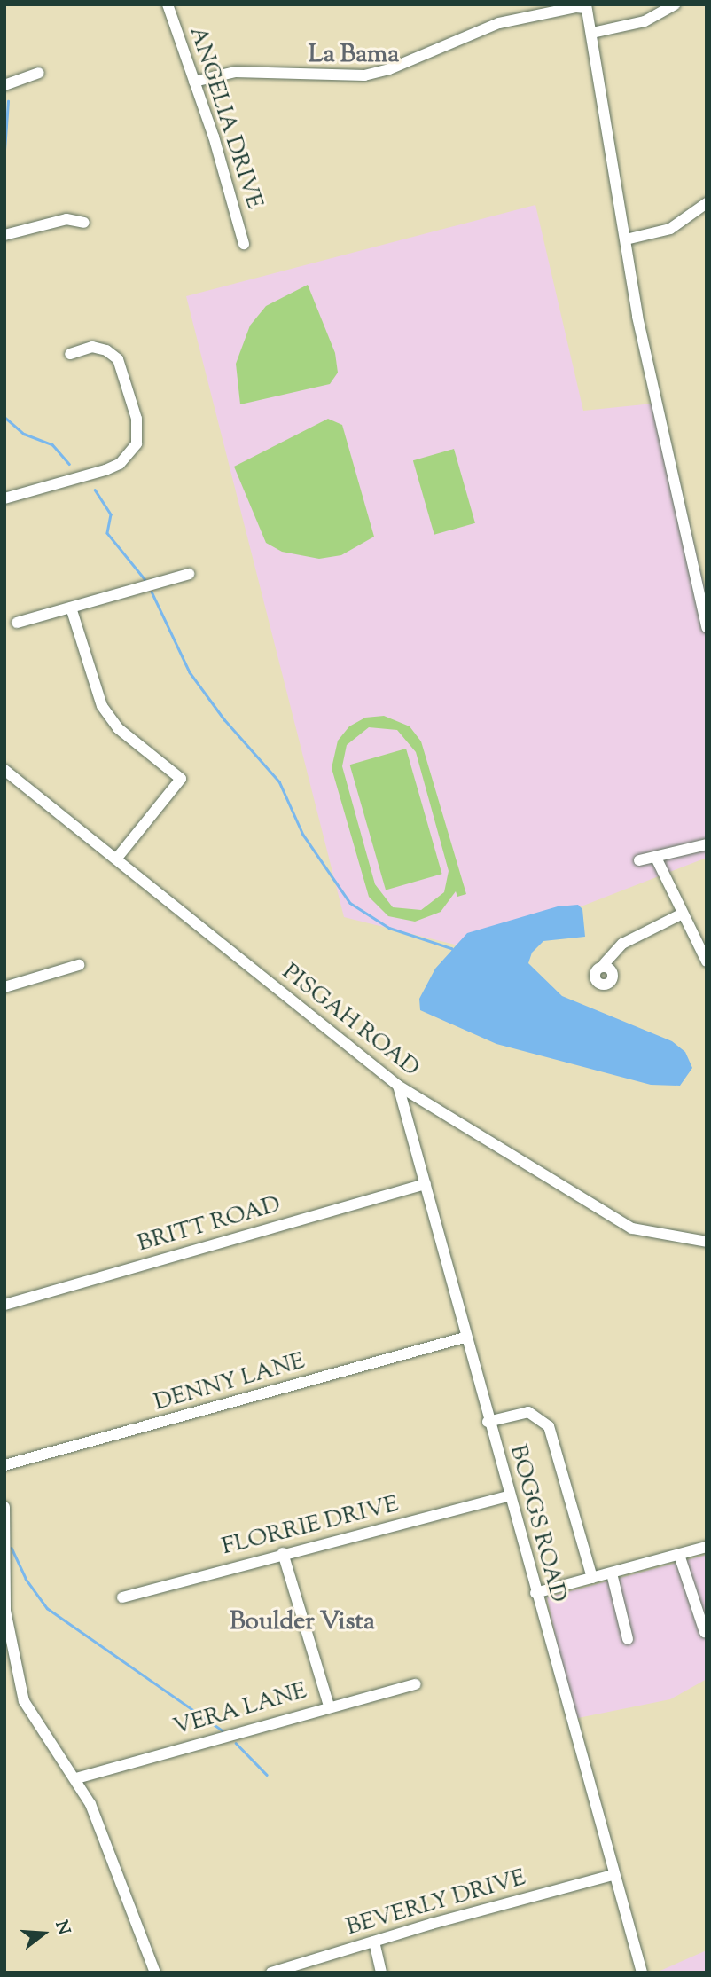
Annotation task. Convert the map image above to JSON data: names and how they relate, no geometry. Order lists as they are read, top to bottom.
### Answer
{
  "streets": {
    "street": [
      "ANGELIA DRIVE",
      "PISGAH ROAD",
      "BRITT ROAD",
      "DENNY LANE",
      "BOGGS ROAD",
      "FLORRIE DRIVE",
      "VERA LANE",
      "BEVERLY DRIVE"
    ]
  },
  "crossings": [
    ["PISGAH ROAD", "BOGGS ROAD"],
    ["BRITT ROAD", "BOGGS ROAD"],
    ["DENNY LANE", "BOGGS ROAD"],
    ["BOGGS ROAD", "FLORRIE DRIVE"],
    ["BOGGS ROAD", "BEVERLY DRIVE"]
  ],
  "districts": ["La Bama", "Boulder Vista"],
  "north": "right"
}
